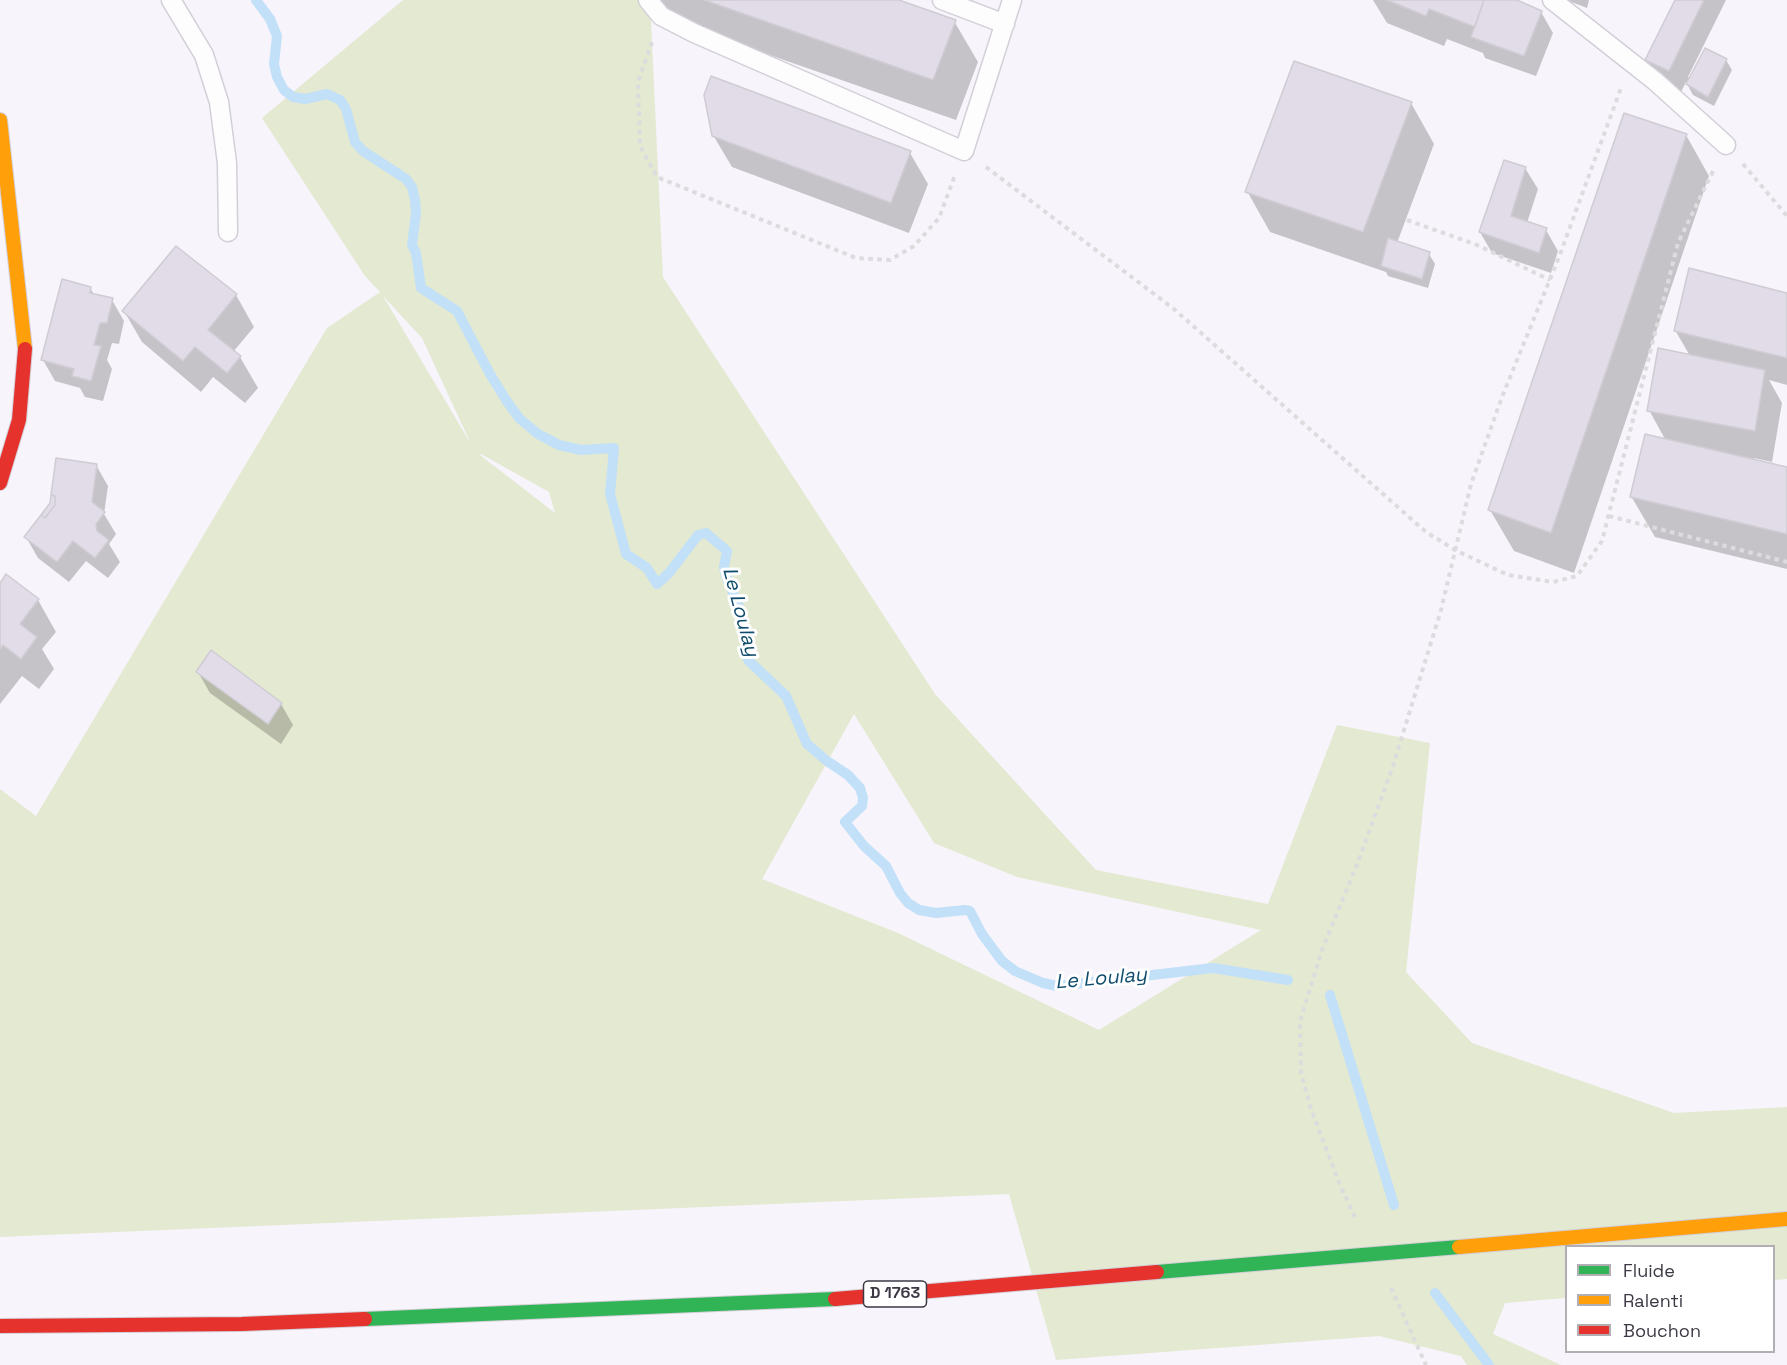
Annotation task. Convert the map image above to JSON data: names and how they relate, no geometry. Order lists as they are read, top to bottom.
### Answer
{
  "streets": {
    "main road": ["D 1763"]
  },
  "water": ["Le Loulay"],
  "legend": ["Fluide", "Ralenti", "Bouchon"]
}
